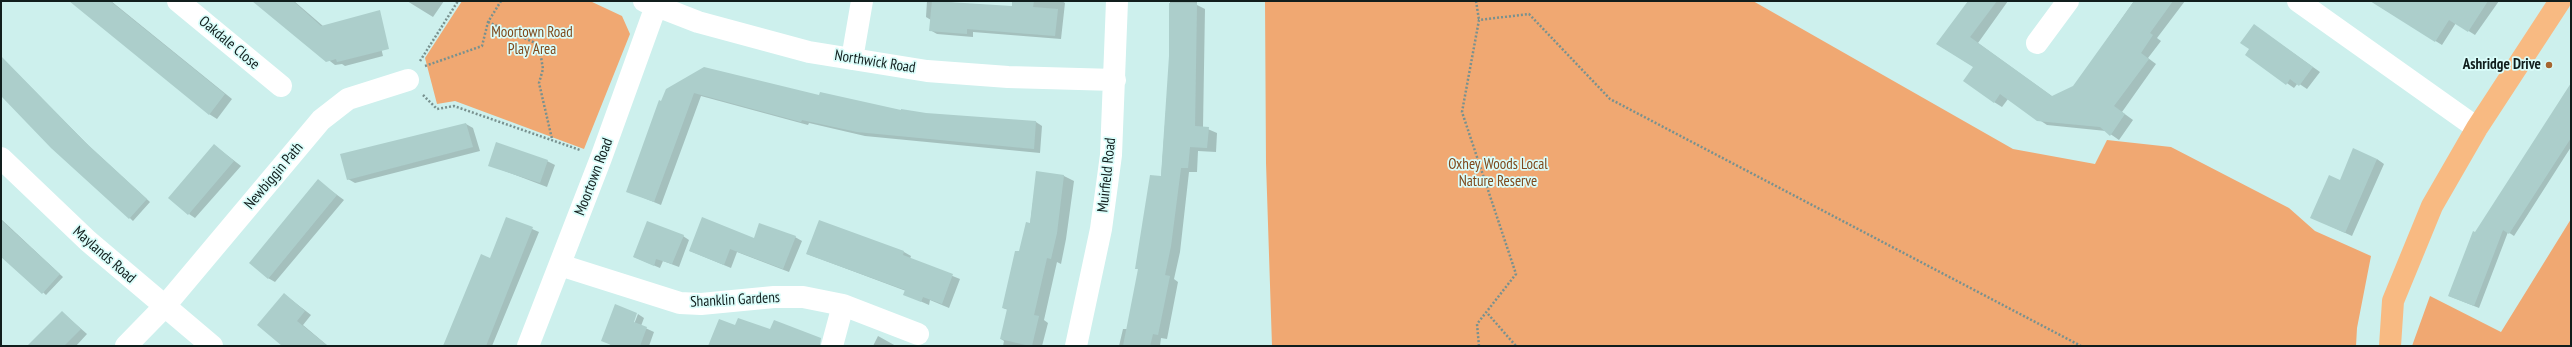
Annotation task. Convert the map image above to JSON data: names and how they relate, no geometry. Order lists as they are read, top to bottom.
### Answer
{
  "streets": {
    "street": [
      "Oakdale Close",
      "Northwick Road",
      "Muirfield Road",
      "Newbiggin Path",
      "Moortown Road",
      "Maylands Road",
      "Shanklin Gardens"
    ]
  },
  "crossings": [
    ["Northwick Road", "Muirfield Road"],
    ["Northwick Road", "Moortown Road"],
    ["Newbiggin Path", "Maylands Road"],
    ["Moortown Road", "Shanklin Gardens"]
  ],
  "parks": ["Moortown Road Play Area", "Oxhey Woods Local Nature Reserve"],
  "places": ["Ashridge Drive"]
}
